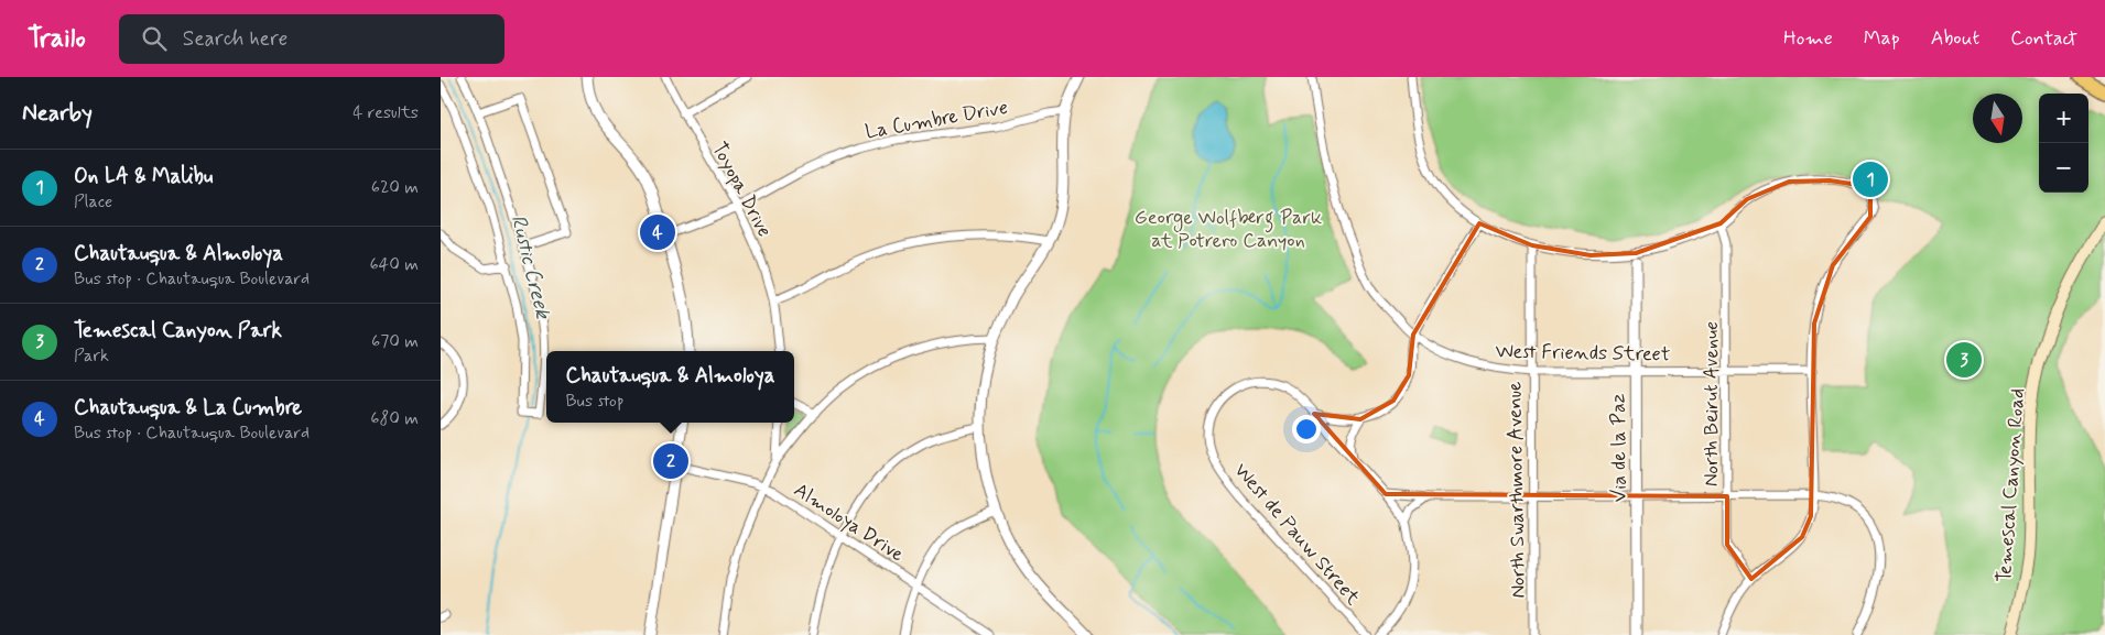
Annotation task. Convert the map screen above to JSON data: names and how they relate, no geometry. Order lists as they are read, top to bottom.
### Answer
{
  "streets": {
    "main road": ["Temescal Canyon Road"],
    "street": [
      "La Cumbre Drive",
      "Toyopa Drive",
      "West Friends Street",
      "North Beirut Avenue",
      "Via de la Paz",
      "North Swarthmore Avenue",
      "Almoloya Drive",
      "West de Pauw Street"
    ]
  },
  "crossings": [
    ["La Cumbre Drive", "Toyopa Drive"],
    ["West Friends Street", "North Beirut Avenue"],
    ["West Friends Street", "Via de la Paz"],
    ["West Friends Street", "North Swarthmore Avenue"]
  ],
  "water": ["Rustic Creek"],
  "parks": ["George Wolfberg Park at Potrero Canyon"],
  "north": "bottom",
  "page": {
    "header": "Trailo",
    "search": "Search here",
    "nav": [
      "Home",
      "Map",
      "About",
      "Contact"
    ],
    "heading": ["Nearby", "4 results"],
    "map_buttons": ["+", "−"],
    "list": [
      {
        "mark": "1",
        "name": "On LA & Malibu",
        "note": "Place",
        "value": "620 m"
      },
      {
        "mark": "2",
        "name": "Chautauqua & Almoloya",
        "note": "Bus stop · Chautauqua Boulevard",
        "value": "640 m"
      },
      {
        "mark": "3",
        "name": "Temescal Canyon Park",
        "note": "Park",
        "value": "670 m"
      },
      {
        "mark": "4",
        "name": "Chautauqua & La Cumbre",
        "note": "Bus stop · Chautauqua Boulevard",
        "value": "680 m"
      }
    ],
    "pins": [
      "1",
      "4",
      "3",
      "2"
    ],
    "popup": ["Chautauqua & Almoloya", "Bus stop"]
  }
}
